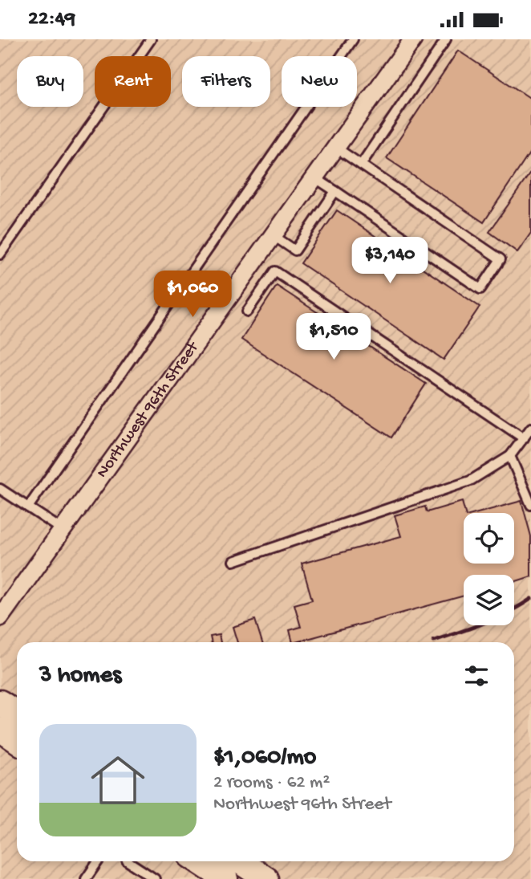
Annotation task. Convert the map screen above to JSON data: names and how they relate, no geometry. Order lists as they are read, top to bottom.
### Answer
{
  "streets": {
    "street": ["Northwest 96th Street"]
  },
  "page": {
    "status": "22:49",
    "chip": [
      "Buy",
      "Rent",
      "Filters",
      "New"
    ],
    "price": ["$3,140", "$1,060", "$1,510"],
    "heading": "3 homes",
    "list": [
      {
        "name": "$1,060/mo",
        "note": "2 rooms · 62 m² · Northwest 96th Street"
      }
    ]
  }
}
